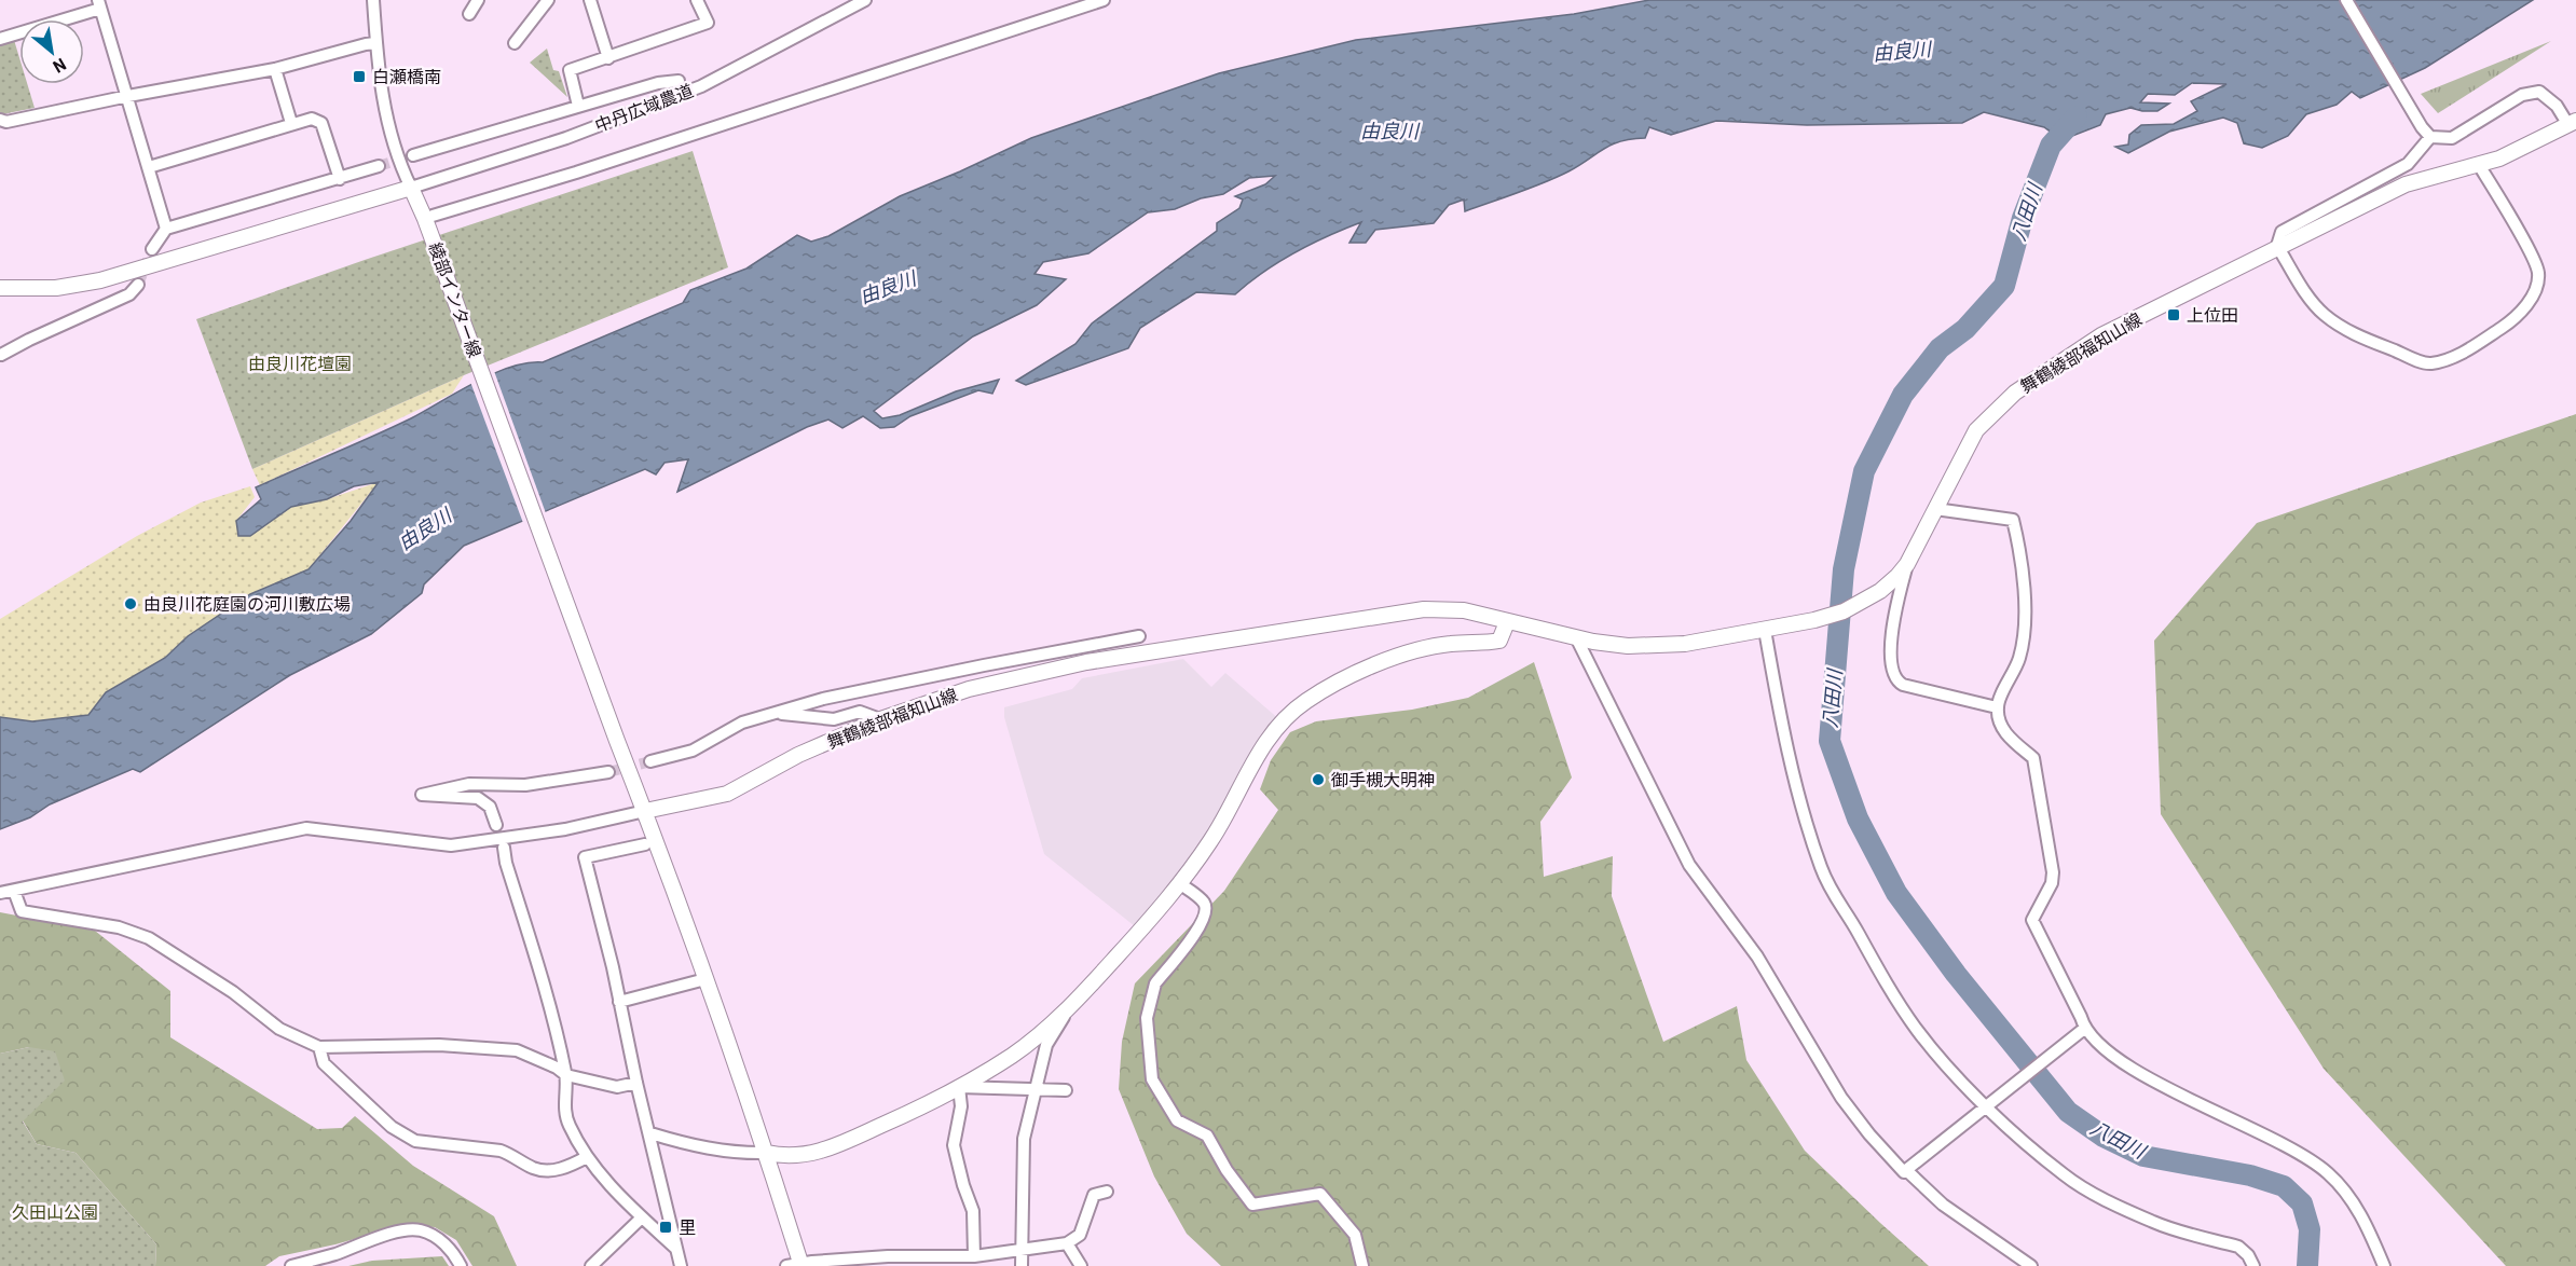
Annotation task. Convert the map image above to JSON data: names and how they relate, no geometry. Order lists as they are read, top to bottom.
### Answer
{
  "streets": {
    "main road": ["綾部インター線", "舞鶴綾部福知山線"],
    "street": ["中丹広域農道"]
  },
  "crossings": [
    ["中丹広域農道", "綾部インター線"],
    ["綾部インター線", "舞鶴綾部福知山線"]
  ],
  "water": ["由良川", "八田川"],
  "parks": ["由良川花壇園", "久田山公園"],
  "places": {
    "transit": ["白瀬橋南", "上位田", "里"],
    "other": ["由良川花庭園の河川敷広場", "御手槻大明神"]
  },
  "north": "bottom right"
}
